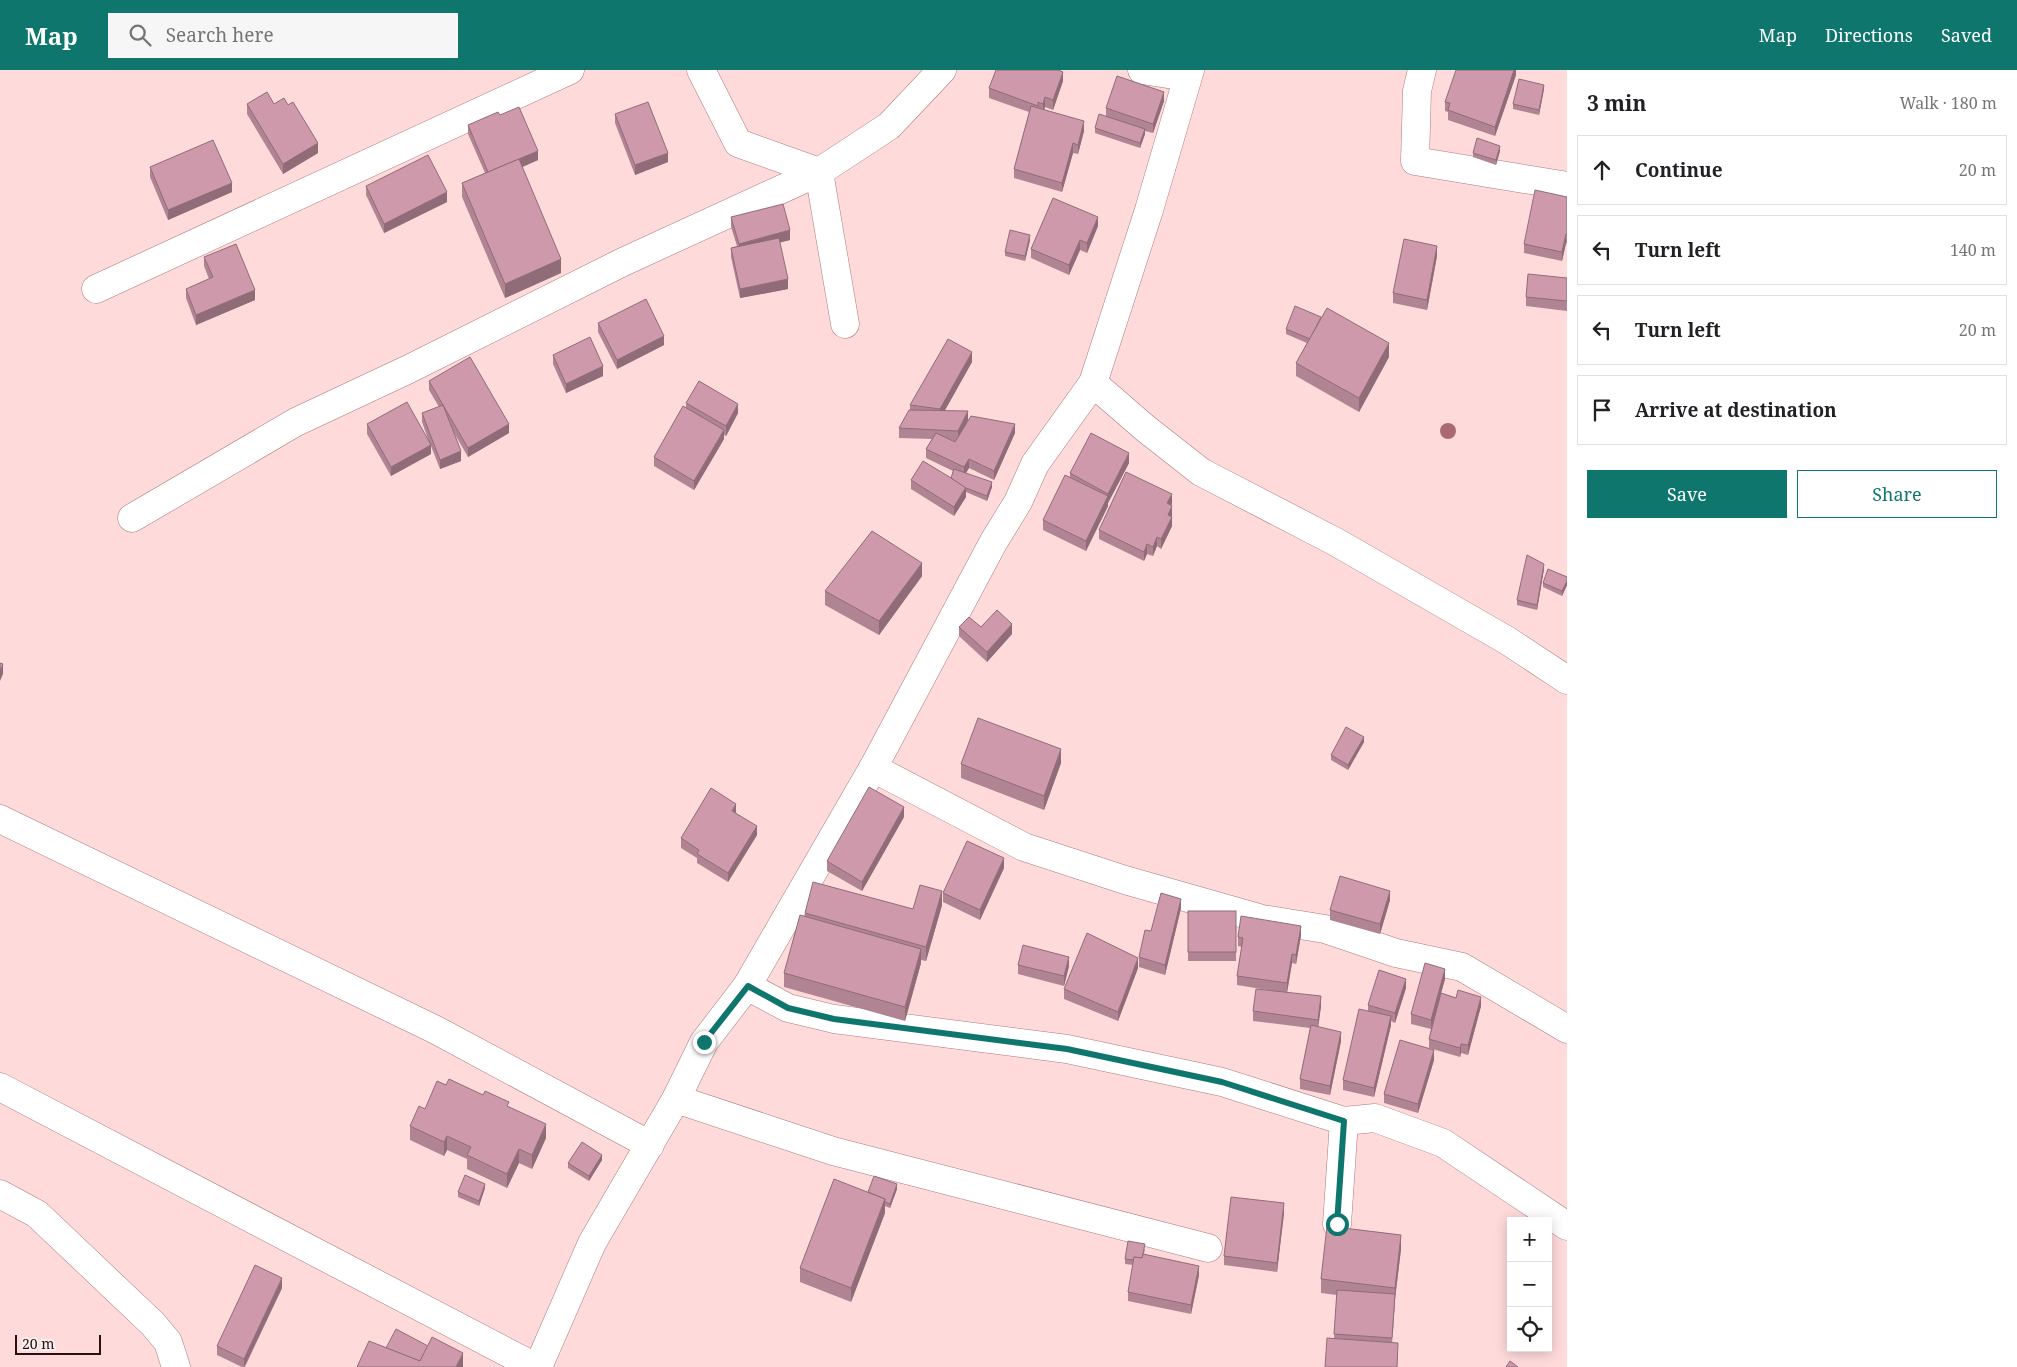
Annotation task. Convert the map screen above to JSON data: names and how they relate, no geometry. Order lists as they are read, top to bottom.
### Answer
{
  "scale_bar": "20 m",
  "page": {
    "header": "Map",
    "search": "Search here",
    "nav": ["Map", "Directions", "Saved"],
    "heading": ["3 min", "Walk · 180 m"],
    "list": [
      ["Continue", "20 m"],
      ["Turn left", "140 m"],
      ["Turn left", "20 m"],
      "Arrive at destination"
    ],
    "buttons": ["Save", "Share"],
    "map_buttons": ["+", "−"],
    "scale": "20 m"
  }
}
